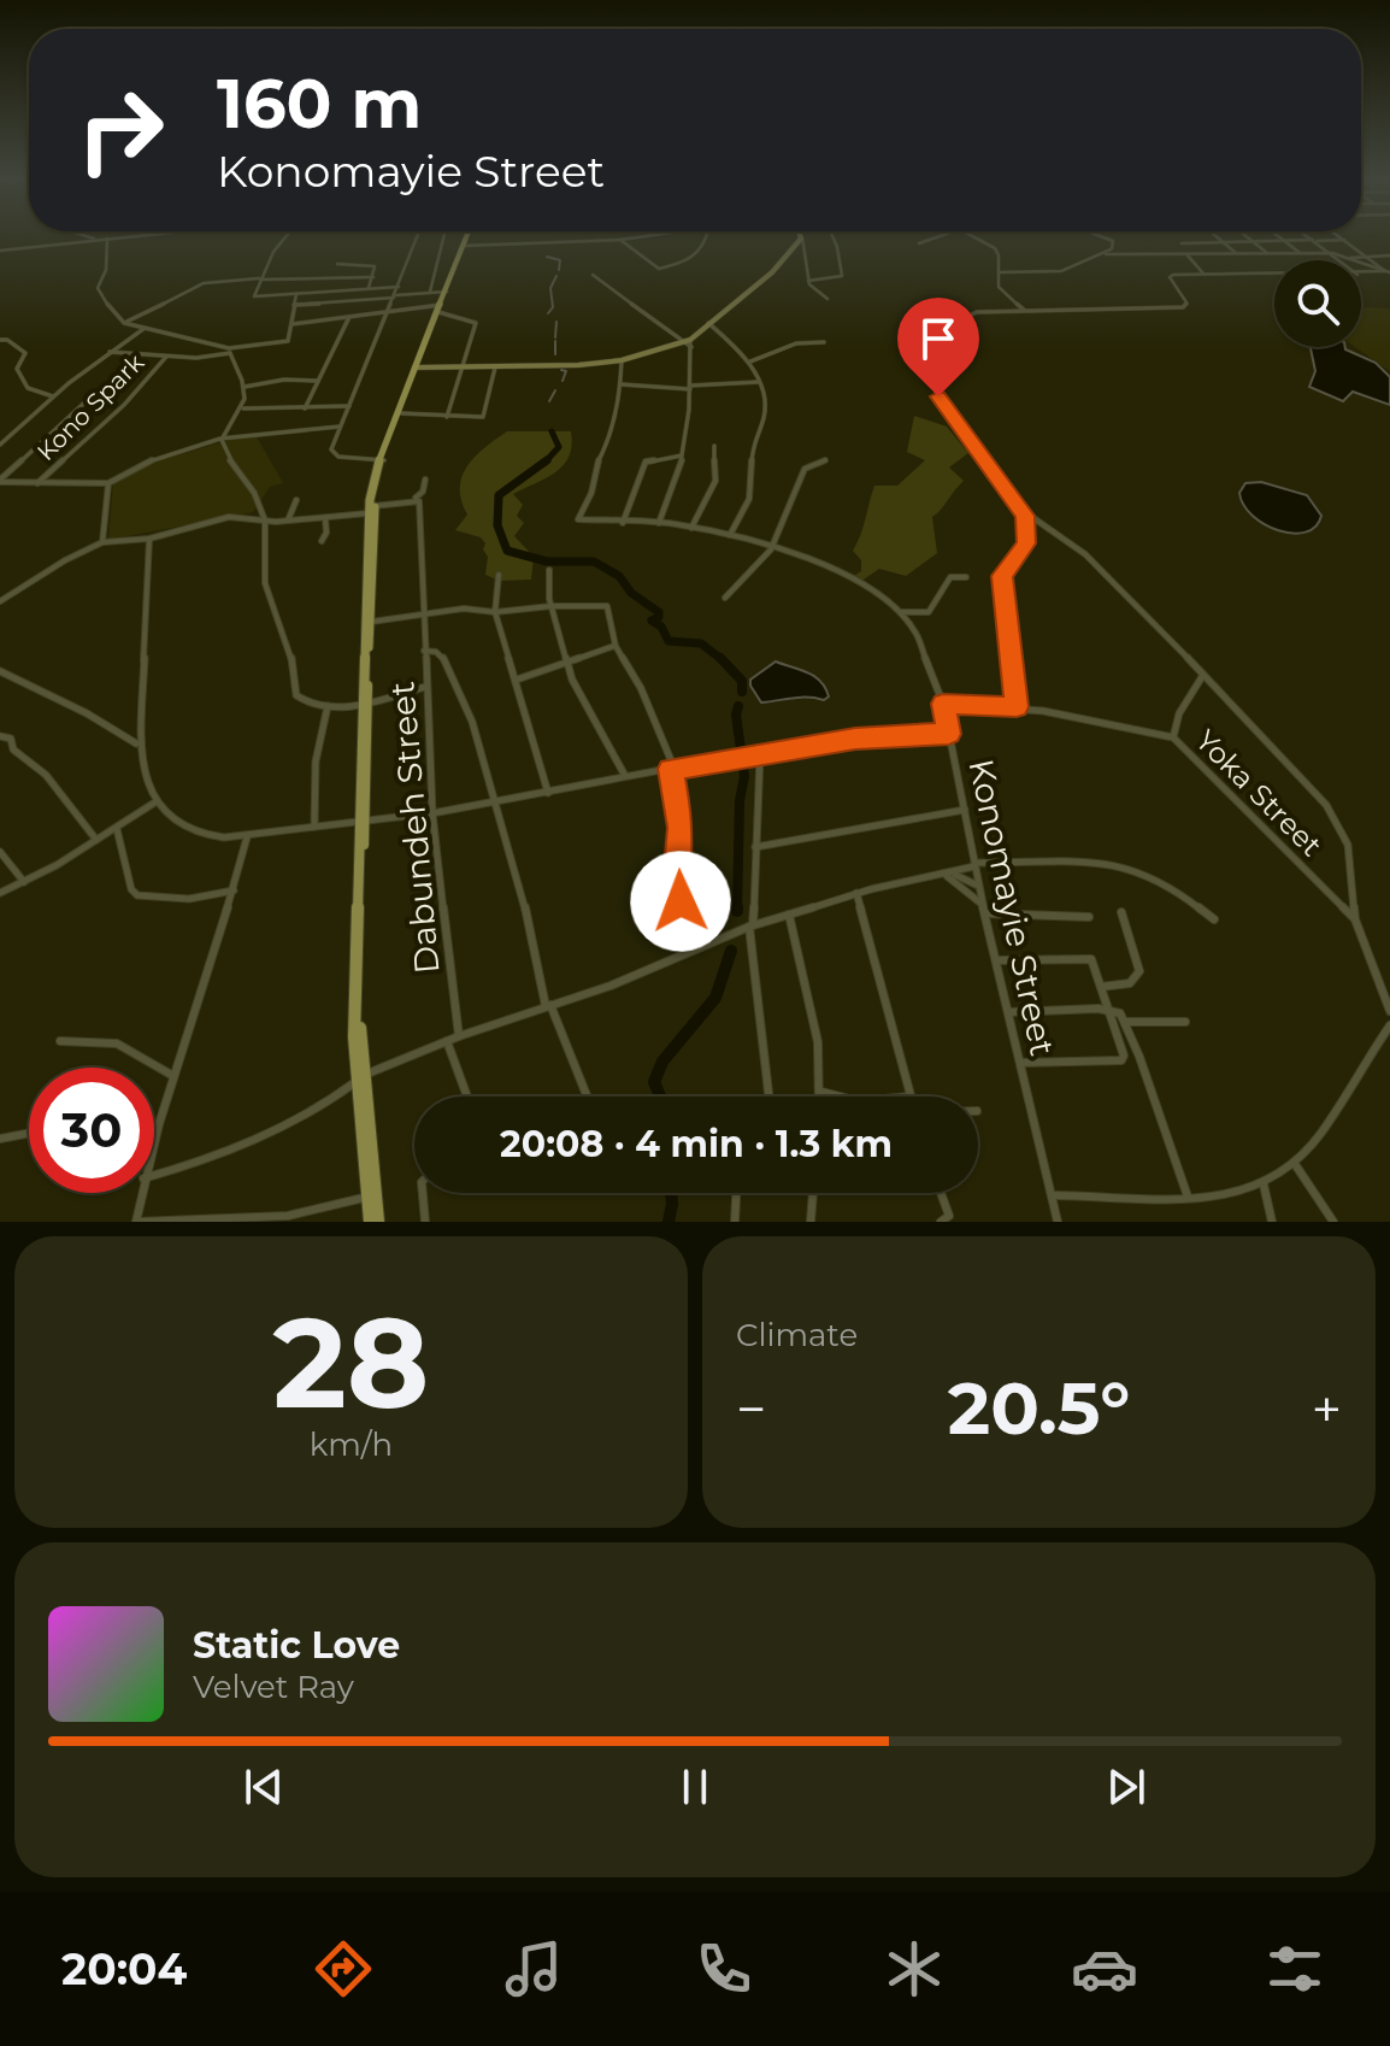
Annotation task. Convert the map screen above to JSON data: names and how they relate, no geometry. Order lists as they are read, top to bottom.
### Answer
{
  "streets": {
    "street": [
      "Kono Spark",
      "Yoka Street",
      "Dabundeh Street",
      "Konomayie Street"
    ]
  },
  "crossings": [
    ["Yoka Street", "Konomayie Street"]
  ],
  "page": {
    "turn": ["160 m", "Konomayie Street"],
    "limit": "30",
    "trip": "20:08 · 4 min · 1.3 km",
    "tile": [
      ["28", "km/h"],
      "Climate"
    ],
    "heat": ["−", "20.5°", "+"],
    "song": ["Static Love", "Velvet Ray"],
    "tabs": "20:04"
  }
}
